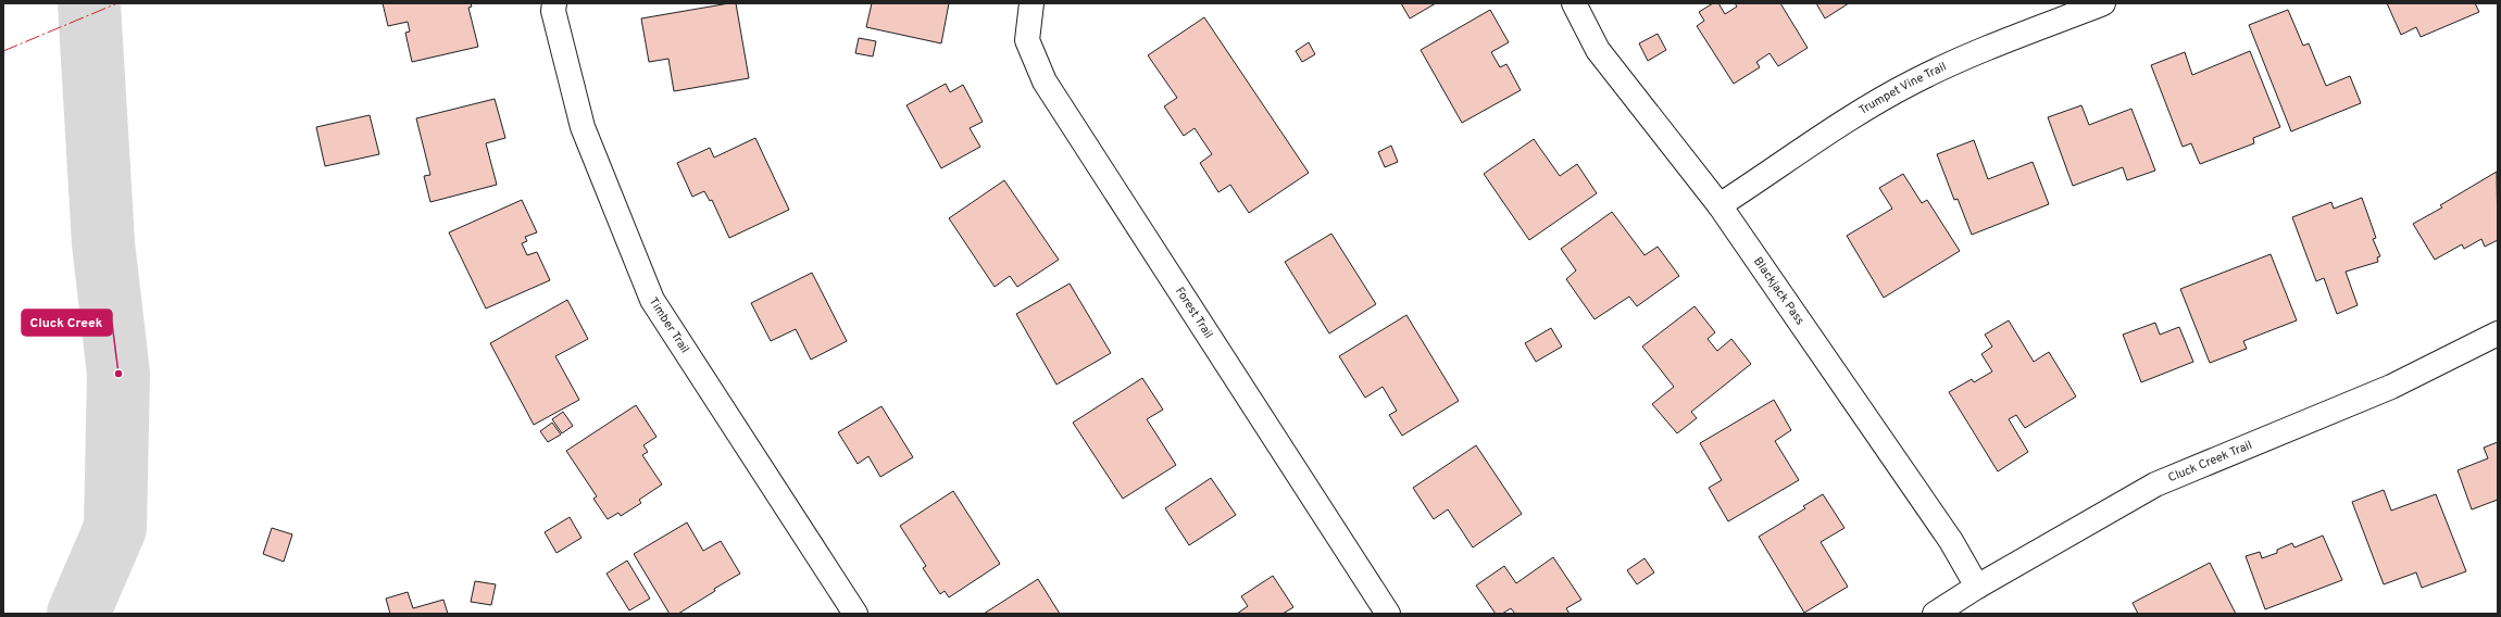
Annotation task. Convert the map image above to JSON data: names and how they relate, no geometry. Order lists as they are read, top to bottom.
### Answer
{
  "streets": {
    "street": [
      "Trumpet Vine Trail",
      "Blackjack Pass",
      "Forest Trail",
      "Timber Trail",
      "Cluck Creek Trail"
    ]
  },
  "crossings": [
    ["Trumpet Vine Trail", "Blackjack Pass"],
    ["Blackjack Pass", "Cluck Creek Trail"]
  ],
  "places": ["Cluck Creek"]
}
